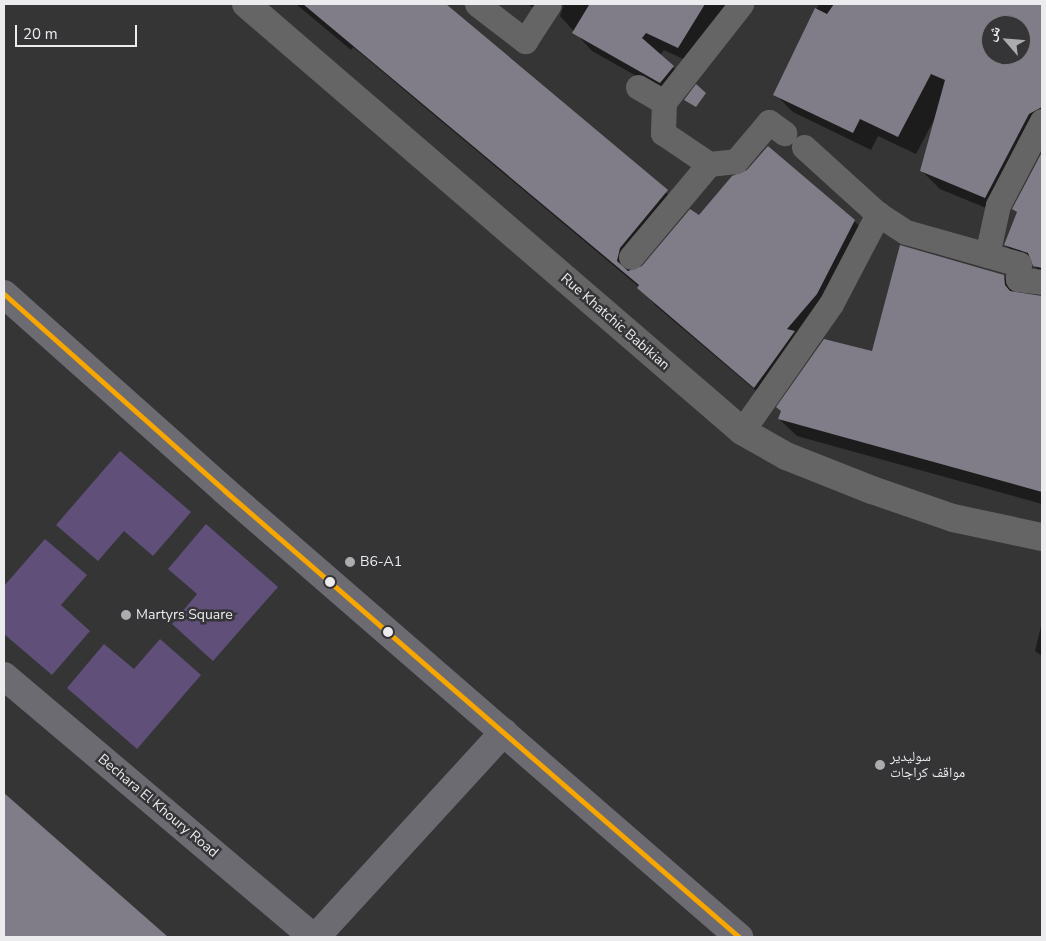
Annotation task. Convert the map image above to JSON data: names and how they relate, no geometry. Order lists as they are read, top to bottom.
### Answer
{
  "streets": {
    "main road": ["Bechara El Khoury Road"],
    "street": ["Rue Khatchic Babikian"]
  },
  "places": ["B6-A1", "Martyrs Square", "سوليدير مواقف كراجات"],
  "scale_bar": "20 m",
  "north": "top left"
}
